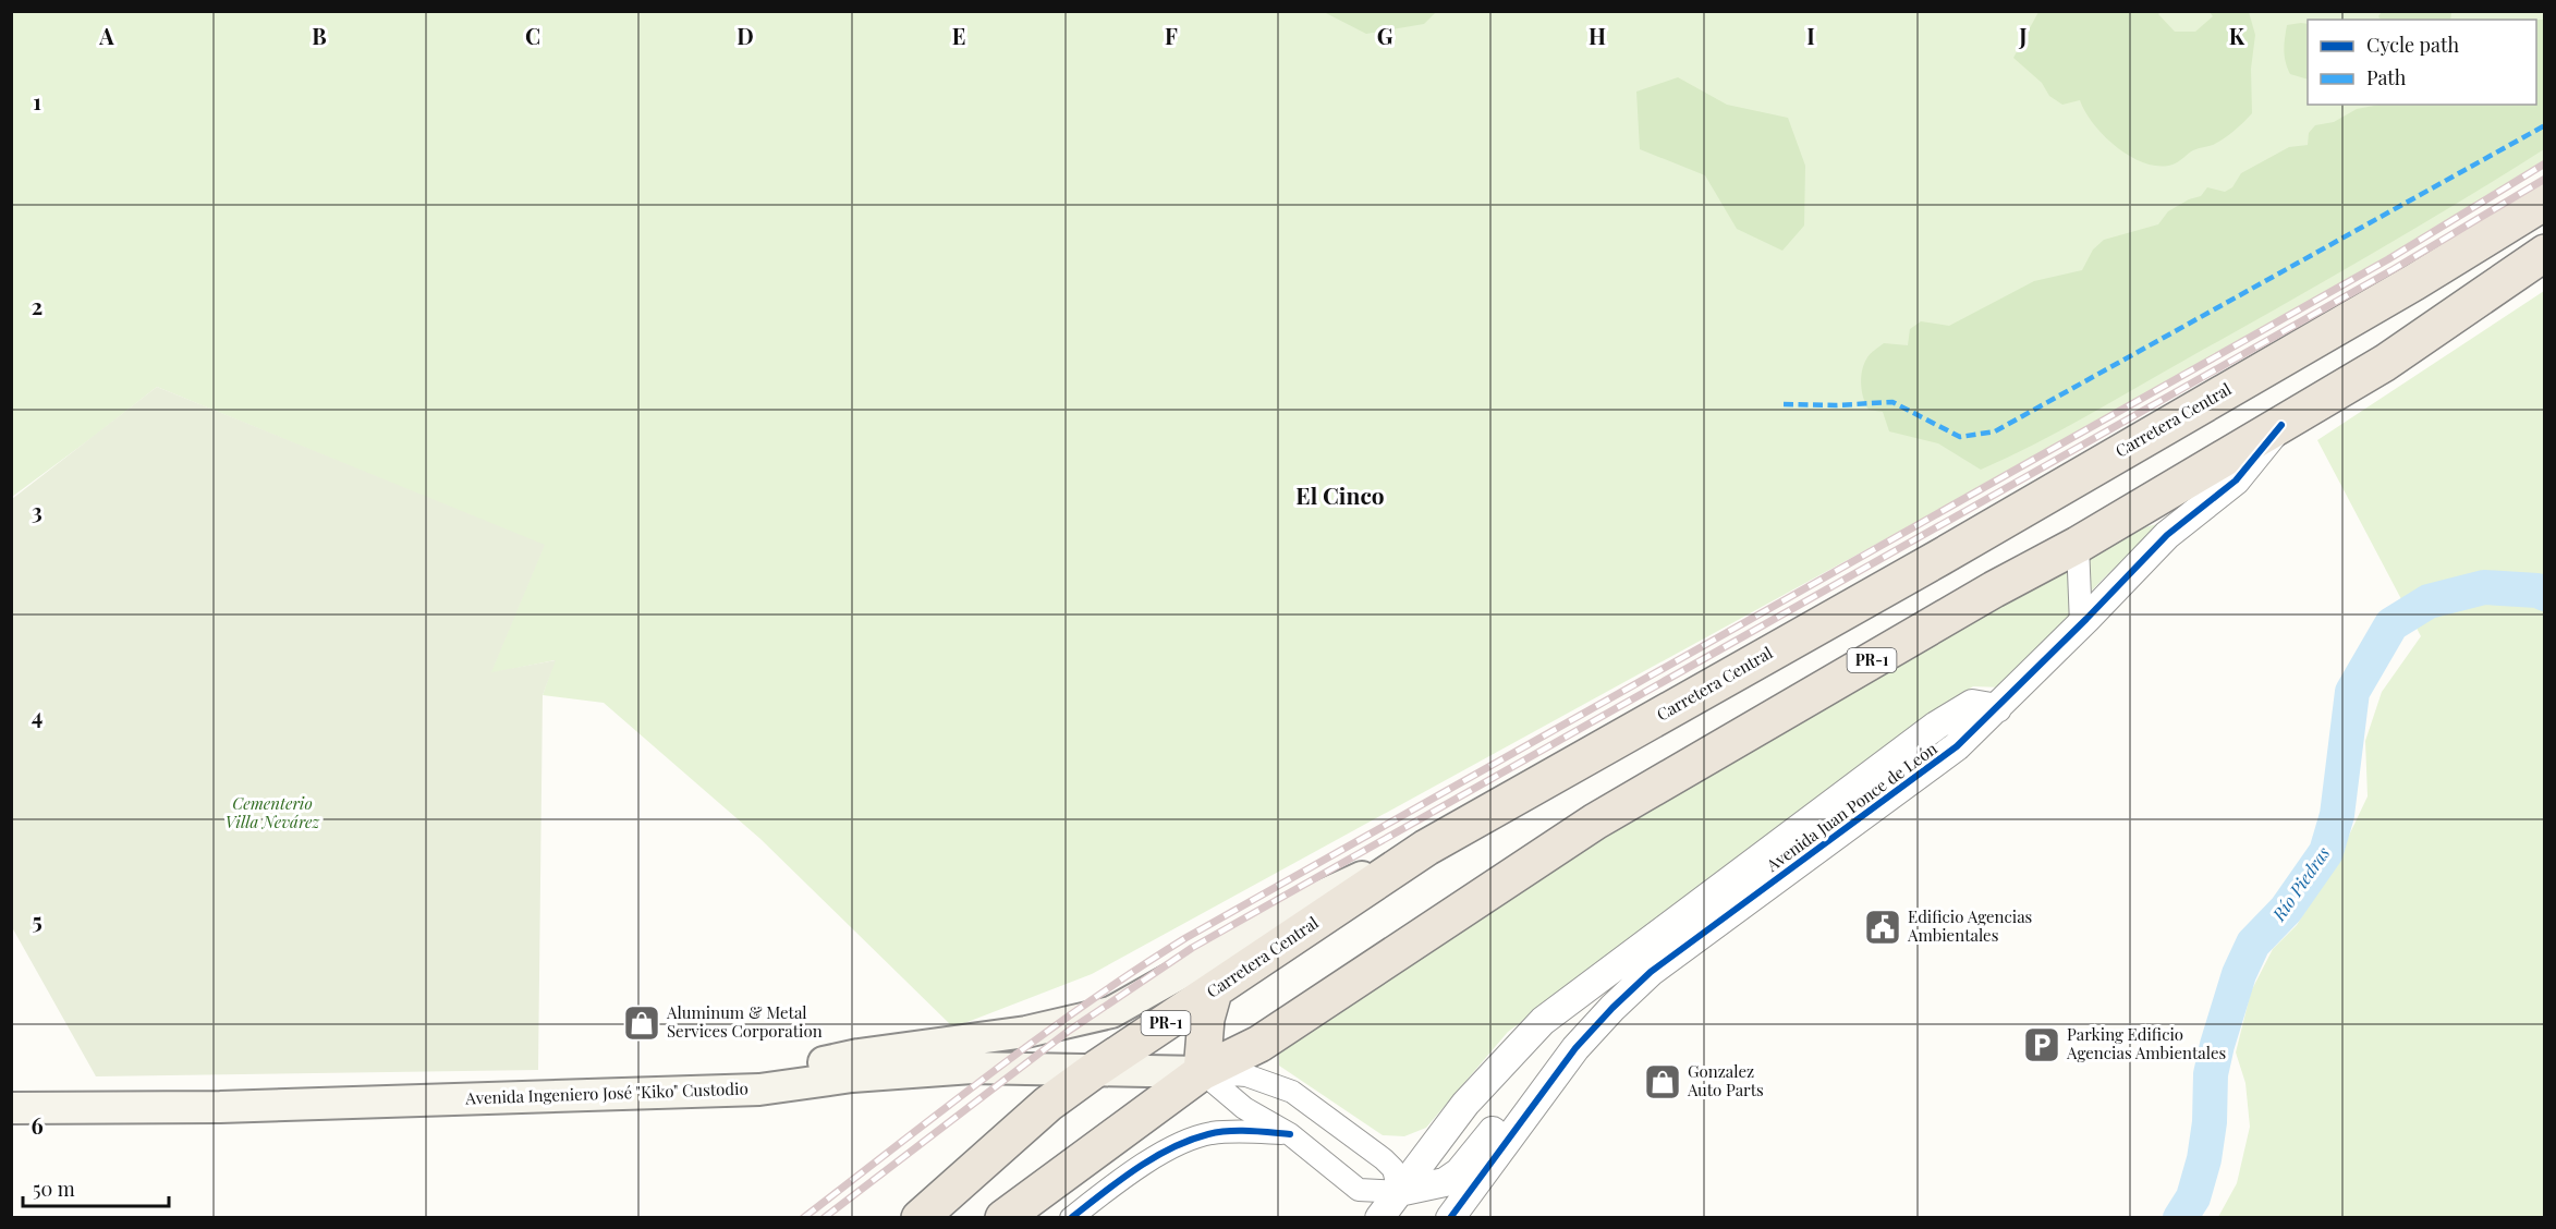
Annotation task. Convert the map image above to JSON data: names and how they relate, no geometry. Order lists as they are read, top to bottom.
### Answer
{
  "streets": {
    "highway": ["Carretera Central", "PR-1"],
    "main road": ["Avenida Ingeniero José \"Kiko\" Custodio"],
    "street": ["Avenida Juan Ponce de León"]
  },
  "crossings": [
    ["Carretera Central", "Avenida Ingeniero José \"Kiko\" Custodio"],
    ["PR-1", "Avenida Juan Ponce de León"],
    ["PR-1", "Avenida Ingeniero José \"Kiko\" Custodio"]
  ],
  "districts": ["El Cinco"],
  "water": ["Río Piedras"],
  "parks": ["Cementerio Villa Nevárez"],
  "places": {
    "public building": ["Edificio Agencias Ambientales"],
    "shop": ["Aluminum & Metal Services Corporation", "Gonzalez Auto Parts"],
    "parking": ["Parking Edificio Agencias Ambientales"]
  },
  "legend": ["Cycle path", "Path"],
  "scale_bar": "50 m",
  "grid": {
    "columns": [
      "A",
      "B",
      "C",
      "D",
      "E",
      "F",
      "G",
      "H",
      "I",
      "J",
      "K"
    ],
    "rows": [
      "1",
      "2",
      "3",
      "4",
      "5",
      "6"
    ]
  }
}
